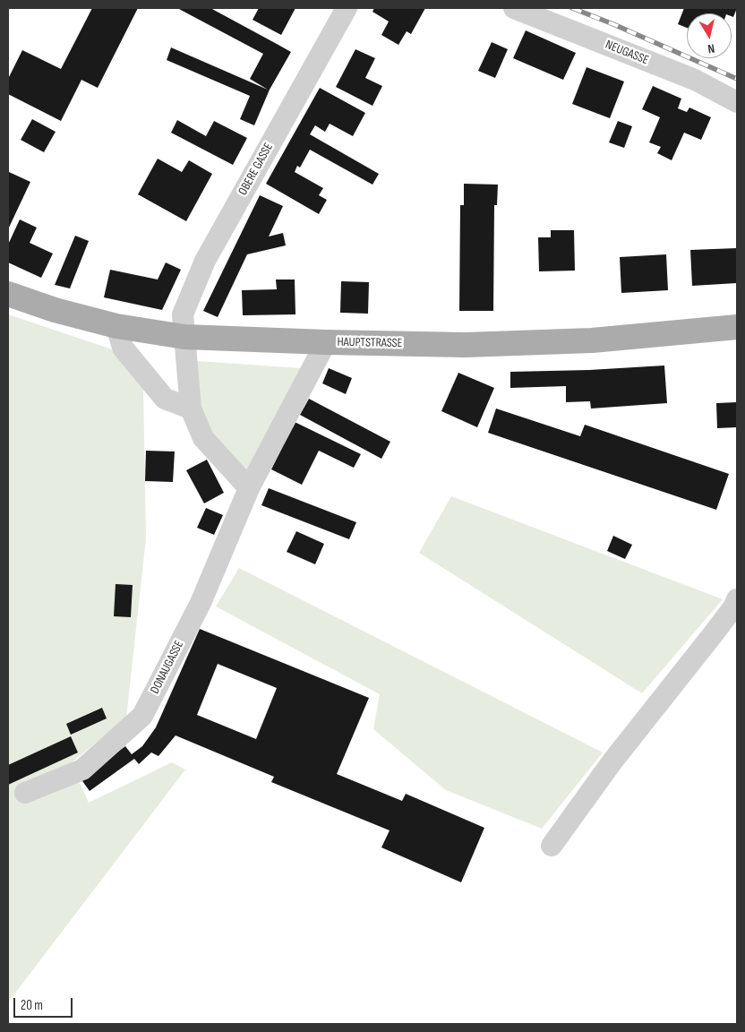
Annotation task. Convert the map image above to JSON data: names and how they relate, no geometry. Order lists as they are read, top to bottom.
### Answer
{
  "streets": {
    "main road": ["HAUPTSTRASSE"],
    "street": ["NEUGASSE", "OBERE GASSE", "DONAUGASSE"]
  },
  "crossings": [
    ["OBERE GASSE", "HAUPTSTRASSE"],
    ["HAUPTSTRASSE", "DONAUGASSE"]
  ],
  "scale_bar": "20 m",
  "north": "bottom"
}
